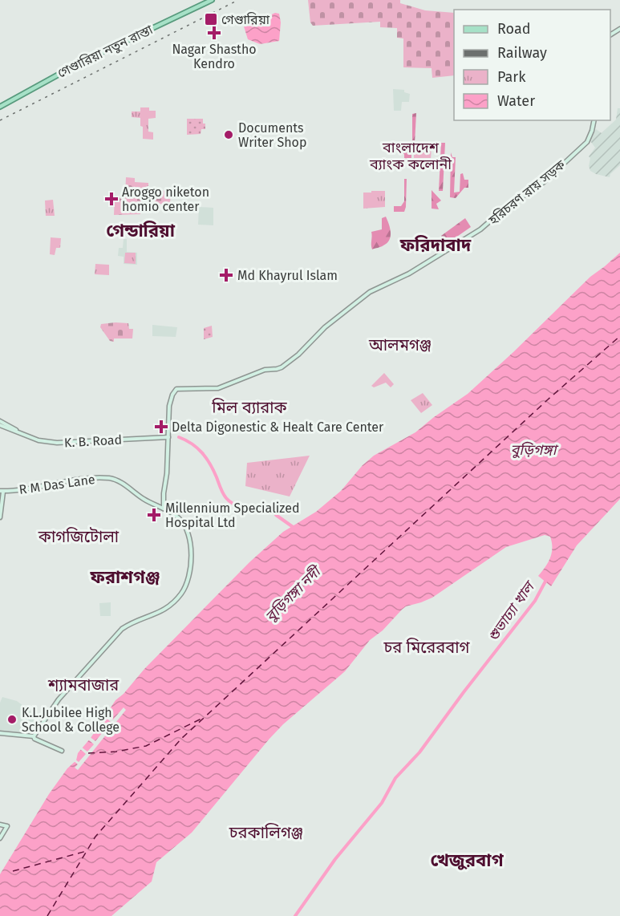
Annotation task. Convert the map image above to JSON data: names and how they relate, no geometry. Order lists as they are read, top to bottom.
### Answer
{
  "streets": {
    "main road": [
      "গেণ্ডারিয়া নতুন রাস্তা",
      "হরিচরণ রায় সড়ক",
      "K. B. Road",
      "R M Das Lane"
    ]
  },
  "crossings": [
    ["হরিচরণ রায় সড়ক", "K. B. Road"]
  ],
  "districts": [
    "বাংলাদেশ ব্যাংক কলোনী",
    "গেন্ডারিয়া",
    "ফরিদাবাদ",
    "আলমগঞ্জ",
    "মিল ব্যারাক",
    "কাগজিটোলা",
    "ফরাশগঞ্জ",
    "চর মিরেরবাগ",
    "শ্যামবাজার",
    "চরকালিগঞ্জ",
    "খেজুরবাগ"
  ],
  "water": ["বুড়িগঙ্গা", "বুড়িগঙ্গা নদী", "শুভাঢ্যা খাল"],
  "places": {
    "transit": ["গেণ্ডারিয়া"],
    "health": [
      "Nagar Shastho Kendro",
      "Aroggo niketon homio center",
      "Md Khayrul Islam",
      "Delta Digonestic & Healt Care Center",
      "Millennium Specialized Hospital Ltd"
    ],
    "other": ["Documents Writer Shop", "K.L.Jubilee High School & College"]
  },
  "legend": [
    "Road",
    "Railway",
    "Park",
    "Water"
  ]
}
